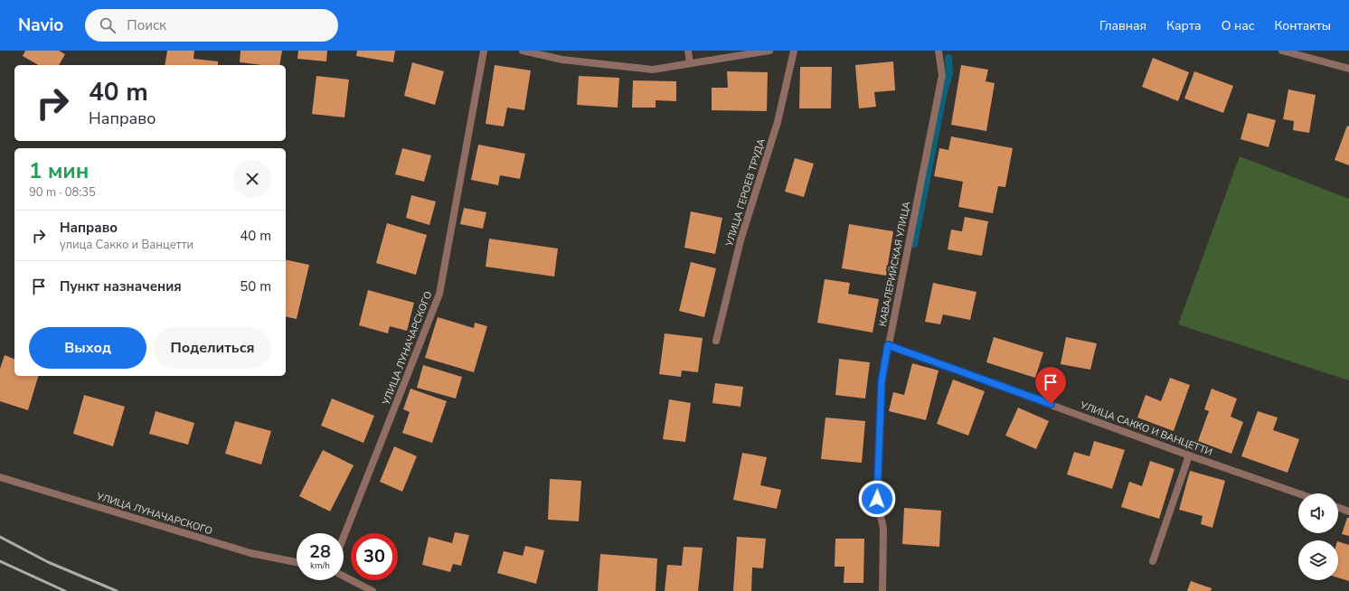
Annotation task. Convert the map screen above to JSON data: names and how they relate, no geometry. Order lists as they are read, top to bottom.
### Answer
{
  "streets": {
    "street": [
      "УЛИЦА ГЕРОЕВ ТРУДА",
      "КАВАЛЕРИЙСКАЯ УЛИЦА",
      "УЛИЦА ЛУНАЧАРСКОГО",
      "УЛИЦА САККО И ВАНЦЕТТИ"
    ]
  },
  "crossings": [
    ["КАВАЛЕРИЙСКАЯ УЛИЦА", "УЛИЦА САККО И ВАНЦЕТТИ"]
  ],
  "page": {
    "header": "Navio",
    "search": "Поиск",
    "nav": [
      "Главная",
      "Карта",
      "О нас",
      "Контакты"
    ],
    "turn": ["40 m", "Направо"],
    "heading": ["1 мин", "90 m · 08:35"],
    "list": [
      {
        "name": "Направо",
        "note": "улица Сакко и Ванцетти",
        "value": "40 m"
      },
      {
        "name": "Пункт назначения",
        "value": "50 m"
      }
    ],
    "buttons": ["Выход", "Поделиться"],
    "speed": "28 km/h",
    "limit": "30"
  }
}
